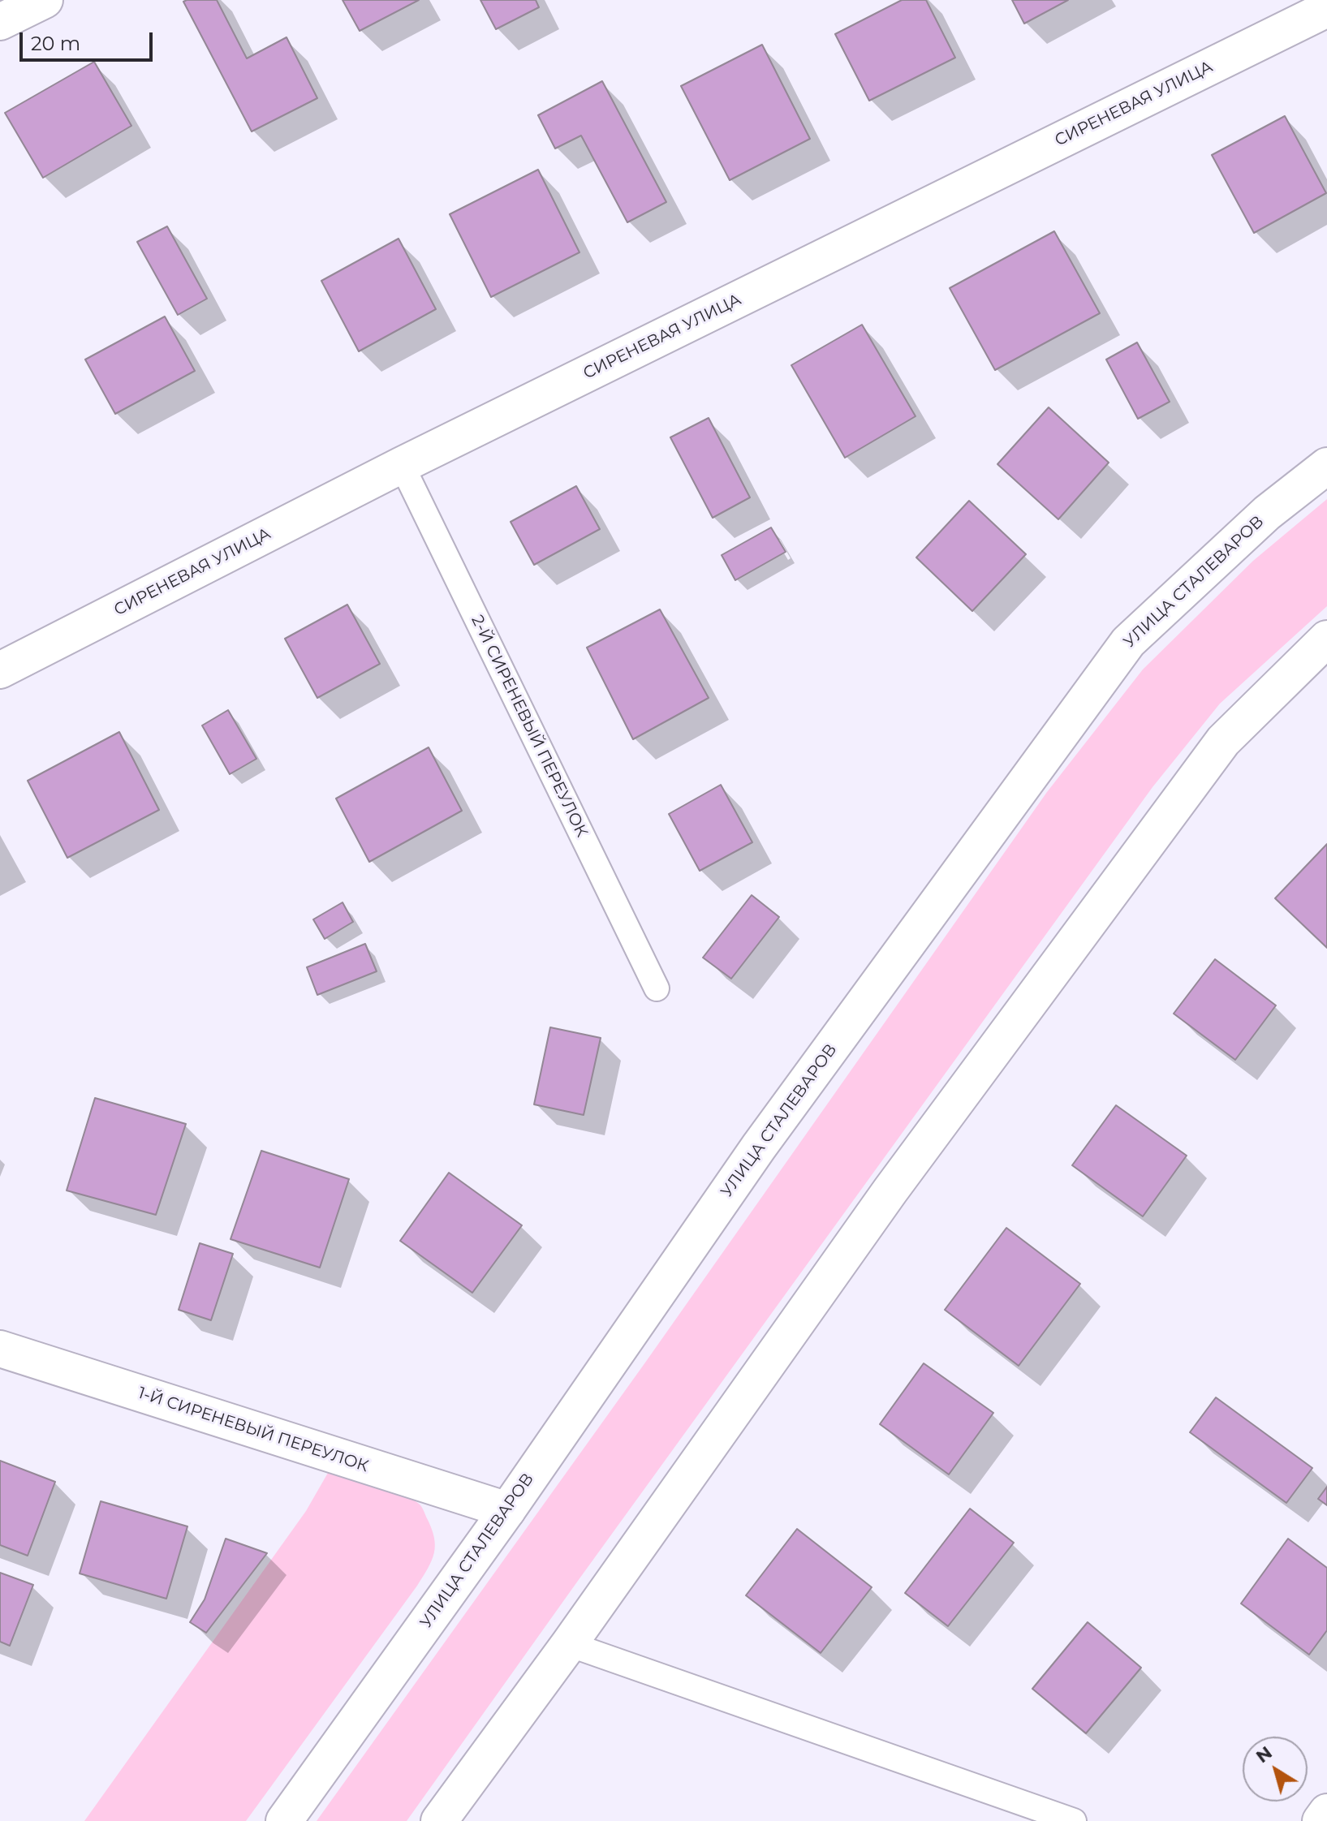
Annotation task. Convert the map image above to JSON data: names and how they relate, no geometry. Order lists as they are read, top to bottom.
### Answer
{
  "streets": {
    "main road": ["СИРЕНЕВАЯ УЛИЦА", "УЛИЦА СТАЛЕВАРОВ", "1-Й СИРЕНЕВЫЙ ПЕРЕУЛОК"],
    "lane": ["2-Й СИРЕНЕВЫЙ ПЕРЕУЛОК"]
  },
  "crossings": [
    ["СИРЕНЕВАЯ УЛИЦА", "2-Й СИРЕНЕВЫЙ ПЕРЕУЛОК"],
    ["УЛИЦА СТАЛЕВАРОВ", "1-Й СИРЕНЕВЫЙ ПЕРЕУЛОК"]
  ],
  "scale_bar": "20 m",
  "north": "top left"
}
